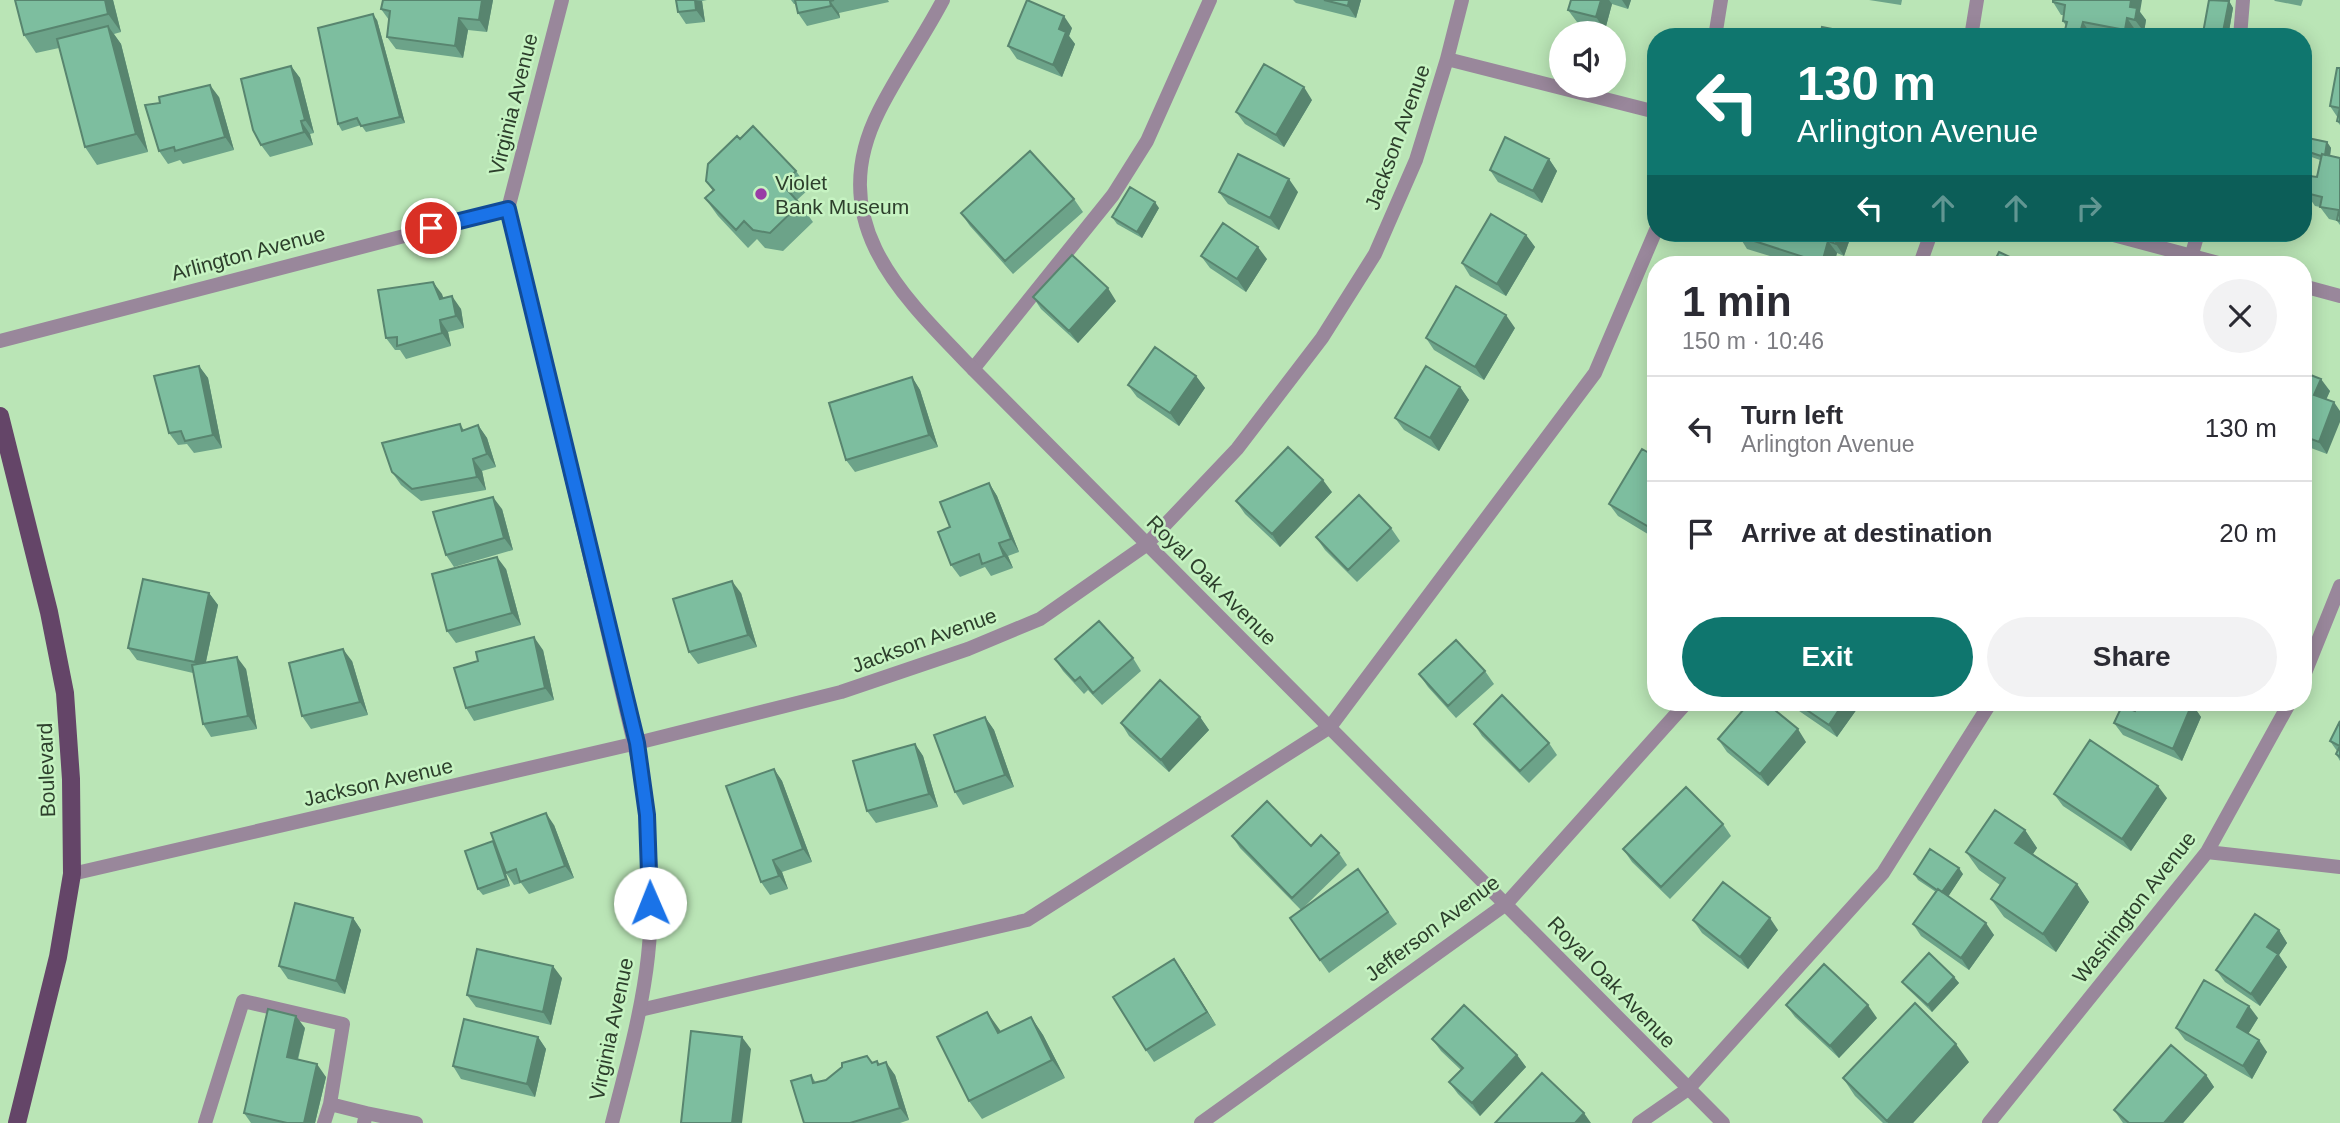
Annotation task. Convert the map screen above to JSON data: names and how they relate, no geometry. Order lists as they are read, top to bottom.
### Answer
{
  "streets": {
    "main road": ["Boulevard"],
    "street": [
      "Virginia Avenue",
      "Jackson Avenue",
      "Arlington Avenue",
      "Royal Oak Avenue",
      "Washington Avenue",
      "Jefferson Avenue"
    ]
  },
  "crossings": [
    ["Virginia Avenue", "Jackson Avenue"],
    ["Virginia Avenue", "Arlington Avenue"],
    ["Jackson Avenue", "Royal Oak Avenue"],
    ["Jackson Avenue", "Boulevard"],
    ["Royal Oak Avenue", "Jefferson Avenue"]
  ],
  "places": ["Violet Bank Museum"],
  "page": {
    "turn": ["130 m", "Arlington Avenue"],
    "heading": ["1 min", "150 m · 10:46"],
    "list": [
      {
        "name": "Turn left",
        "note": "Arlington Avenue",
        "value": "130 m"
      },
      {
        "name": "Arrive at destination",
        "value": "20 m"
      }
    ],
    "buttons": ["Exit", "Share"]
  }
}
